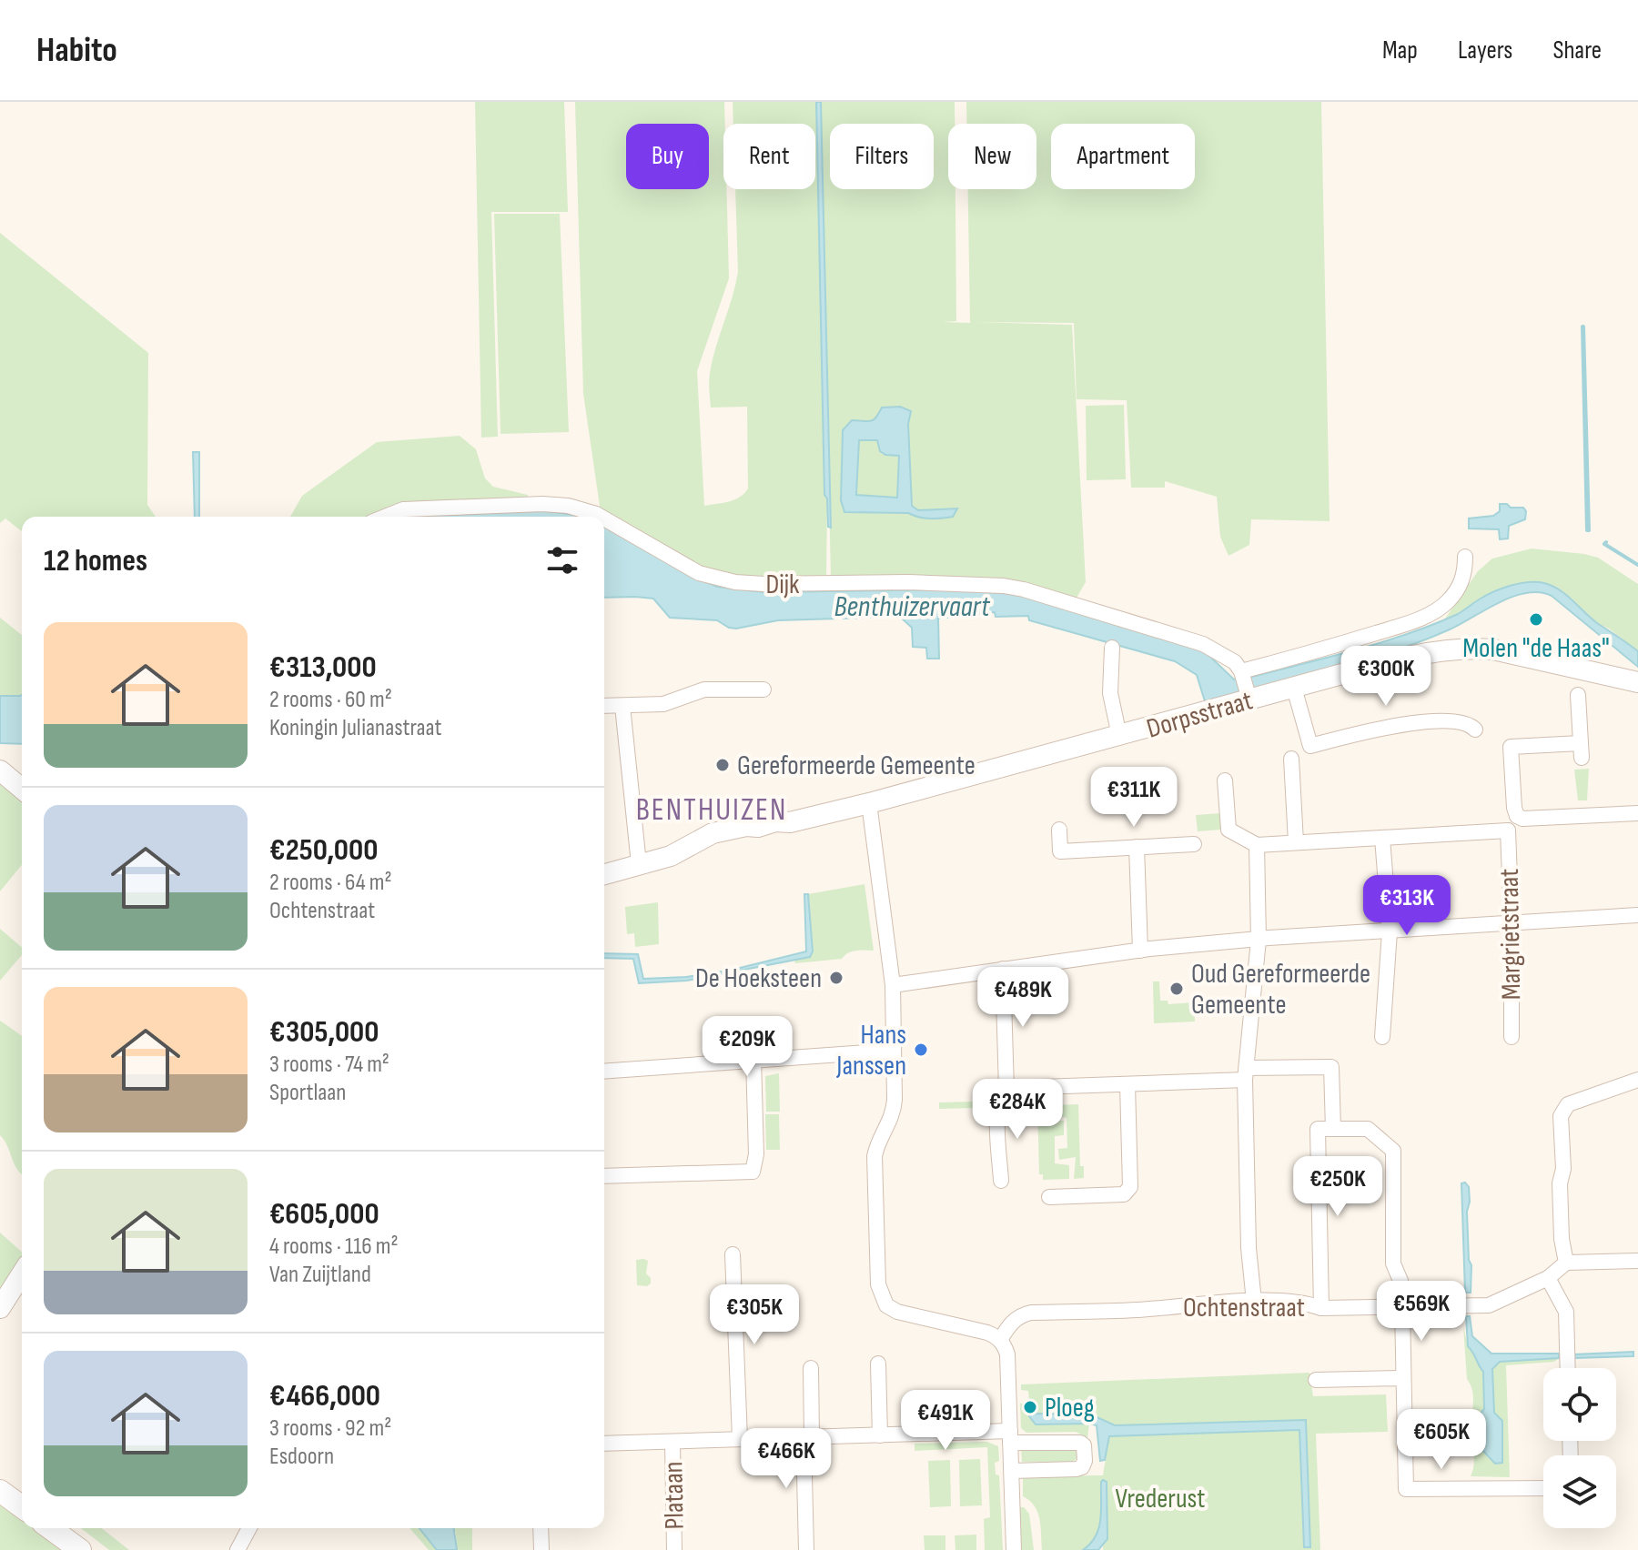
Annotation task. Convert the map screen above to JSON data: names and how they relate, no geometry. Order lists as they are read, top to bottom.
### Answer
{
  "streets": {
    "street": [
      "Dijk",
      "Dorpsstraat",
      "Margrietstraat",
      "Ochtenstraat",
      "Plataan"
    ]
  },
  "crossings": [
    ["Dijk", "Dorpsstraat"]
  ],
  "districts": ["BENTHUIZEN"],
  "water": ["Benthuizervaart"],
  "parks": ["Vrederust"],
  "places": [
    "Molen \"de Haas\"",
    "Gereformeerde Gemeente",
    "De Hoeksteen",
    "Oud Gereformeerde Gemeente",
    "Hans Janssen",
    "Ploeg"
  ],
  "page": {
    "header": "Habito",
    "nav": ["Map", "Layers", "Share"],
    "chip": [
      "Buy",
      "Rent",
      "Filters",
      "New",
      "Apartment"
    ],
    "heading": "12 homes",
    "list": [
      {
        "name": "€313,000",
        "note": "2 rooms · 60 m² · Koningin Julianastraat"
      },
      {
        "name": "€250,000",
        "note": "2 rooms · 64 m² · Ochtenstraat"
      },
      {
        "name": "€305,000",
        "note": "3 rooms · 74 m² · Sportlaan"
      },
      {
        "name": "€605,000",
        "note": "4 rooms · 116 m² · Van Zuijtland"
      },
      {
        "name": "€466,000",
        "note": "3 rooms · 92 m² · Esdoorn"
      }
    ],
    "price": [
      "€300K",
      "€311K",
      "€313K",
      "€489K",
      "€209K",
      "€284K",
      "€250K",
      "€569K",
      "€305K",
      "€491K",
      "€605K",
      "€466K"
    ]
  }
}
